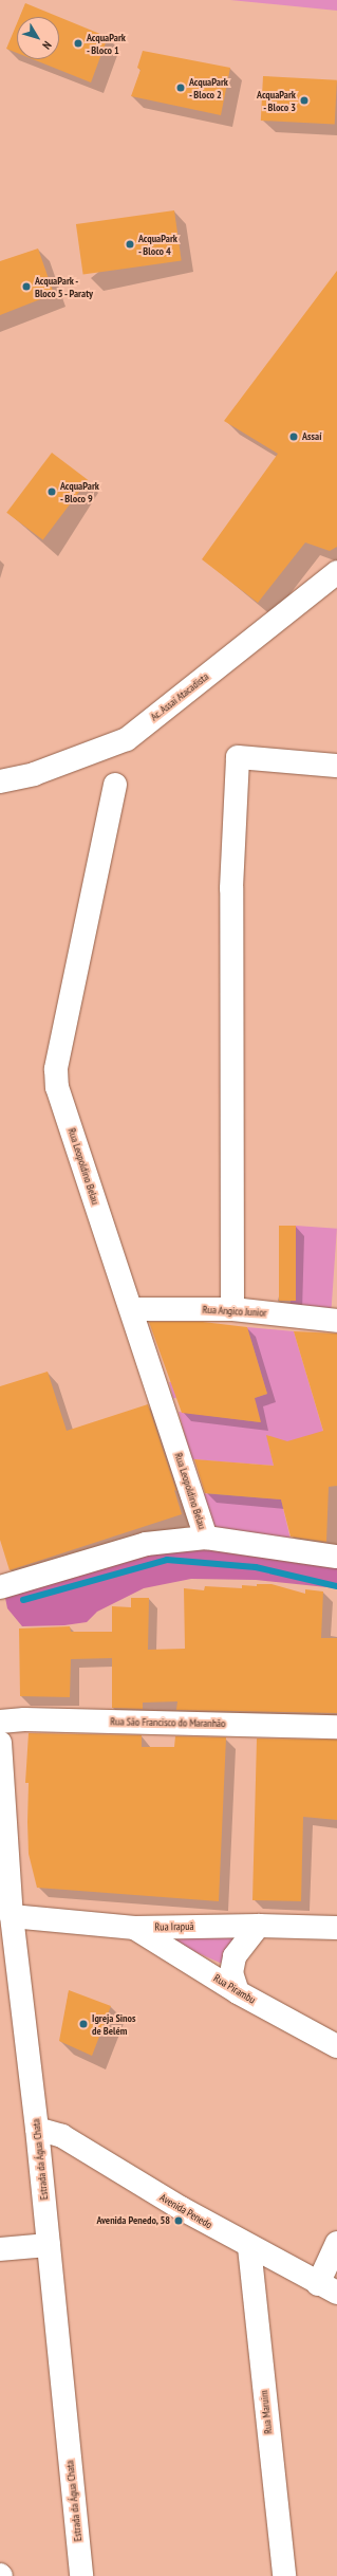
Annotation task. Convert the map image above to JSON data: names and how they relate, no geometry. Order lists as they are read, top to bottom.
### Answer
{
  "streets": {
    "street": [
      "Ac. Assaí Atacadista",
      "Rua Leopoldino Belau",
      "Rua Angico Junior",
      "Rua São Francisco do Maranhão",
      "Rua Irapuã",
      "Rua Pirambu",
      "Estrada da Água Chata",
      "Avenida Penedo",
      "Rua Maruim"
    ]
  },
  "crossings": [
    ["Rua Leopoldino Belau", "Rua Angico Junior"],
    ["Rua Irapuã", "Rua Pirambu"],
    ["Rua Irapuã", "Estrada da Água Chata"],
    ["Estrada da Água Chata", "Avenida Penedo"],
    ["Avenida Penedo", "Rua Maruim"]
  ],
  "places": [
    "AcquaPark - Bloco 1",
    "AcquaPark - Bloco 2",
    "AcquaPark - Bloco 3",
    "AcquaPark - Bloco 4",
    "AcquaPark - Bloco 5 - Paraty",
    "Assaí",
    "AcquaPark - Bloco 9",
    "Igreja Sinos de Belém",
    "Avenida Penedo, 58"
  ],
  "north": "bottom right"
}
